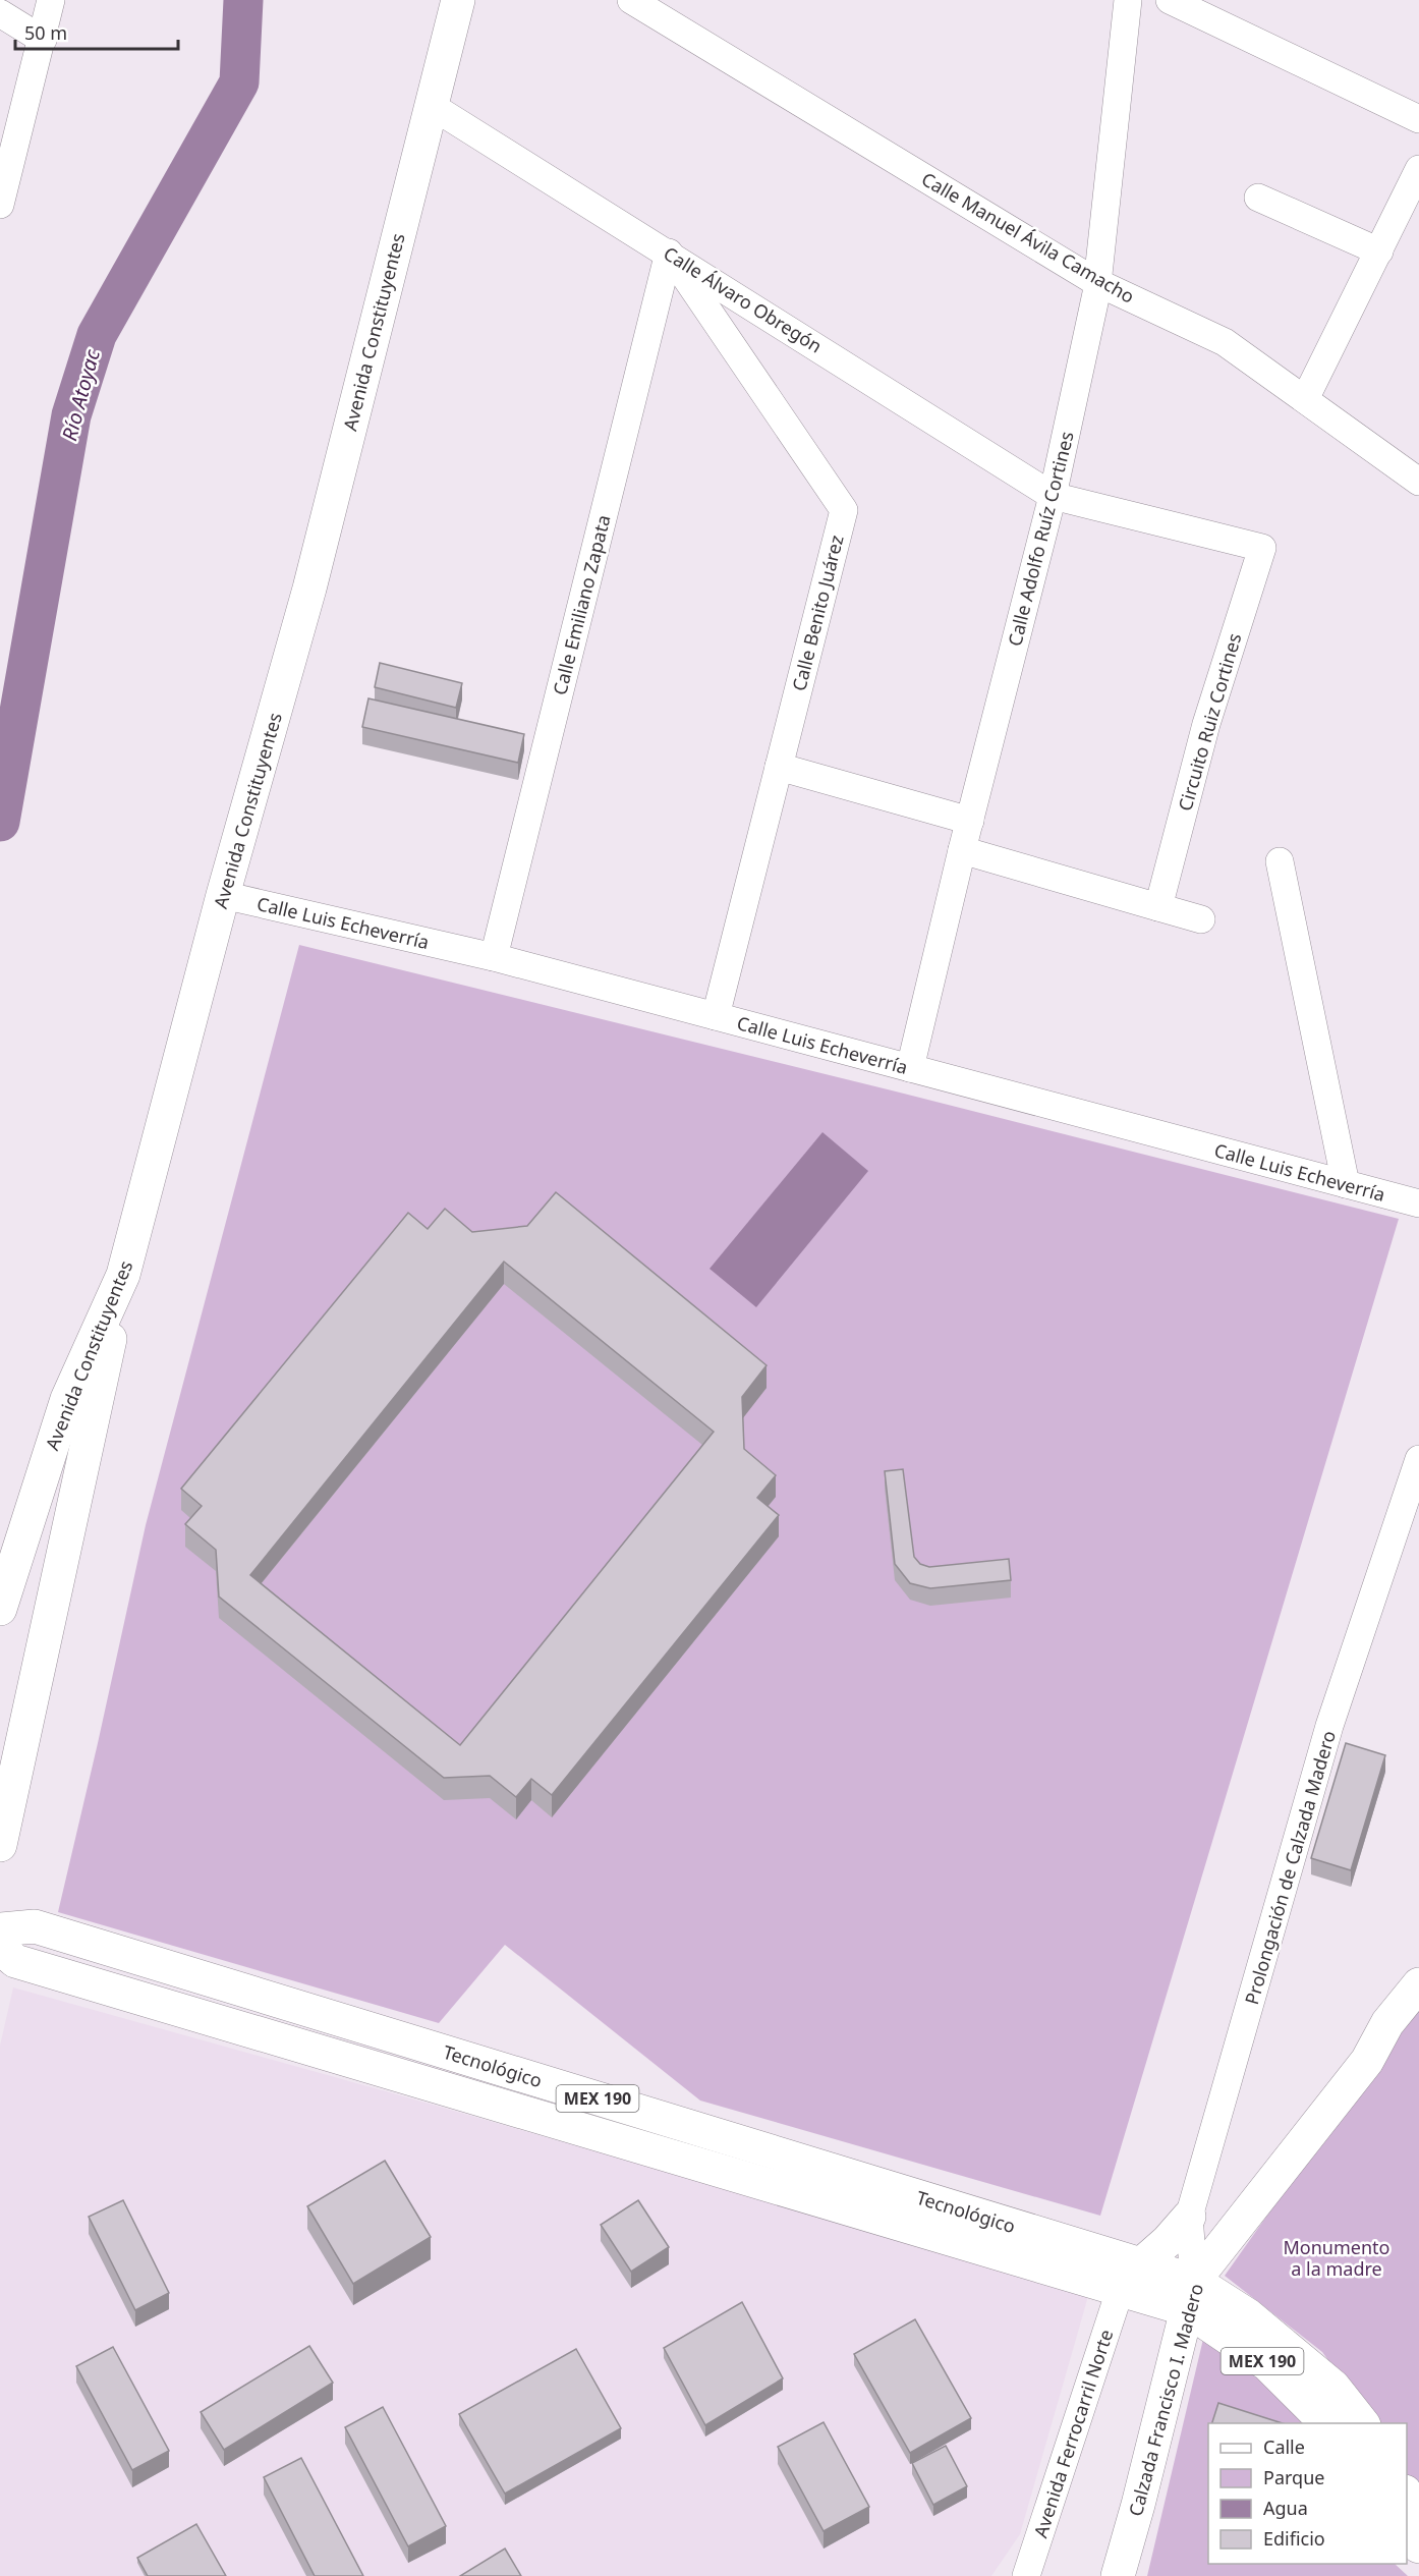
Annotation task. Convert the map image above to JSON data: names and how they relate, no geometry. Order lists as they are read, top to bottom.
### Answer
{
  "streets": {
    "main road": [
      "Avenida Constituyentes",
      "Tecnológico",
      "MEX 190",
      "Calzada Francisco I. Madero"
    ],
    "street": [
      "Calle Manuel Ávila Camacho",
      "Calle Álvaro Obregón",
      "Calle Adolfo Ruíz Cortines",
      "Calle Emiliano Zapata",
      "Calle Benito Juárez",
      "Circuito Ruiz Cortines",
      "Calle Luis Echeverría",
      "Prolongación de Calzada Madero",
      "Avenida Ferrocarril Norte"
    ]
  },
  "crossings": [
    ["Calle Manuel Ávila Camacho", "Calle Adolfo Ruíz Cortines"],
    ["Calle Álvaro Obregón", "Avenida Constituyentes"],
    ["Calle Álvaro Obregón", "Calle Adolfo Ruíz Cortines"],
    ["Calle Álvaro Obregón", "Calle Emiliano Zapata"],
    ["Calle Álvaro Obregón", "Calle Benito Juárez"],
    ["Calle Álvaro Obregón", "Circuito Ruiz Cortines"],
    ["Avenida Constituyentes", "Calle Luis Echeverría"],
    ["Calle Adolfo Ruíz Cortines", "Circuito Ruiz Cortines"],
    ["Calle Adolfo Ruíz Cortines", "Calle Luis Echeverría"],
    ["Calle Emiliano Zapata", "Calle Benito Juárez"],
    ["Calle Emiliano Zapata", "Calle Luis Echeverría"],
    ["Calle Benito Juárez", "Calle Luis Echeverría"],
    ["Prolongación de Calzada Madero", "Tecnológico"],
    ["Prolongación de Calzada Madero", "MEX 190"],
    ["Prolongación de Calzada Madero", "Calzada Francisco I. Madero"],
    ["Tecnológico", "MEX 190"],
    ["Tecnológico", "Calzada Francisco I. Madero"],
    ["Tecnológico", "Avenida Ferrocarril Norte"],
    ["MEX 190", "Calzada Francisco I. Madero"]
  ],
  "water": ["Río Atoyac"],
  "parks": ["Monumento a la madre"],
  "legend": [
    "Calle",
    "Parque",
    "Agua",
    "Edificio"
  ],
  "scale_bar": "50 m"
}
